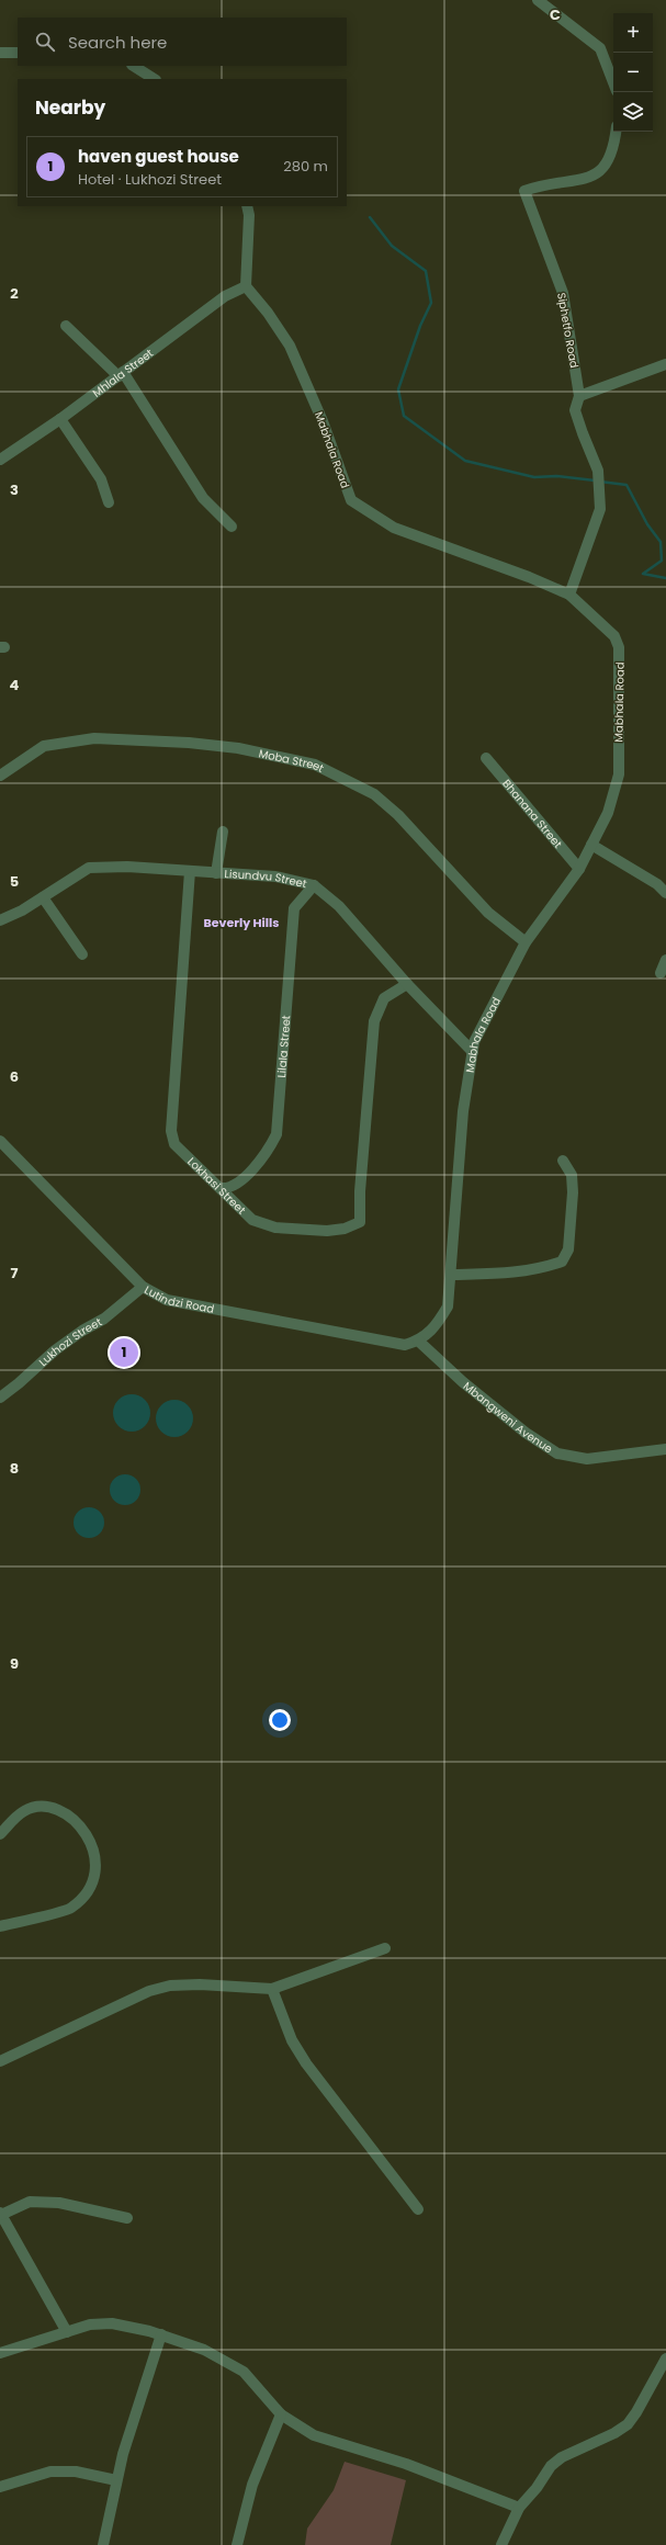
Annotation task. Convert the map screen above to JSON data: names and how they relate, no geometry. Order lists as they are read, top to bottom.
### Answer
{
  "streets": {
    "street": [
      "Siphetfo Road",
      "Mhlala Street",
      "Mabhala Road",
      "Moba Street",
      "Bhanana Street",
      "Lisundvu Street",
      "Lilala Street",
      "Lokhasi Street",
      "Lutindzi Road",
      "Lukhozi Street",
      "Mbangweni Avenue"
    ]
  },
  "crossings": [
    ["Siphetfo Road", "Mabhala Road"],
    ["Mhlala Street", "Mabhala Road"],
    ["Mabhala Road", "Moba Street"],
    ["Mabhala Road", "Bhanana Street"],
    ["Mabhala Road", "Lisundvu Street"],
    ["Mabhala Road", "Lutindzi Road"],
    ["Mabhala Road", "Mbangweni Avenue"],
    ["Lisundvu Street", "Lilala Street"],
    ["Lisundvu Street", "Lokhasi Street"],
    ["Lilala Street", "Lokhasi Street"],
    ["Lutindzi Road", "Lukhozi Street"],
    ["Lutindzi Road", "Mbangweni Avenue"]
  ],
  "districts": ["Beverly Hills"],
  "page": {
    "map_buttons": ["+", "−"],
    "search": "Search here",
    "heading": "Nearby",
    "list": [
      {
        "mark": "1",
        "name": "haven guest house",
        "note": "Hotel · Lukhozi Street",
        "value": "280 m"
      }
    ],
    "pins": "1"
  },
  "grid": {
    "columns": ["C"],
    "rows": [
      "2",
      "3",
      "4",
      "5",
      "6",
      "7",
      "8",
      "9"
    ]
  }
}
